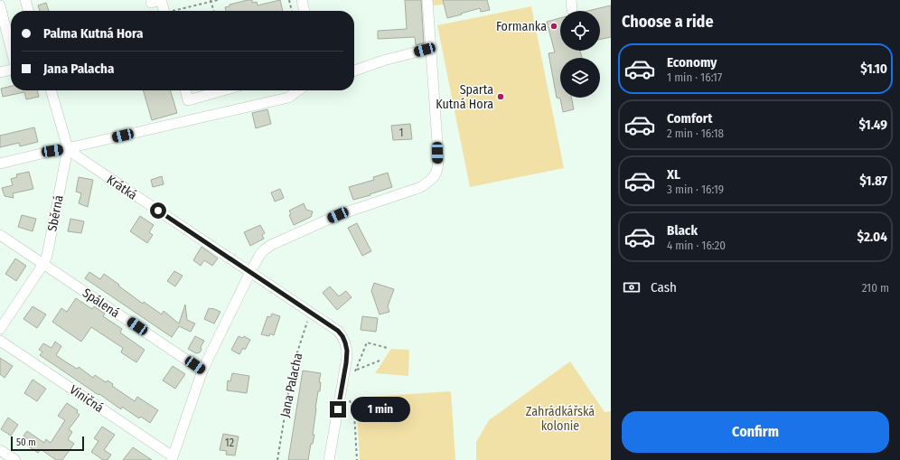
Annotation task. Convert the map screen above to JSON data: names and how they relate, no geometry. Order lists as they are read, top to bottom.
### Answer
{
  "streets": {
    "street": [
      "Krátká",
      "Sběrná",
      "Spálená",
      "Viničná"
    ],
    "path": ["Jana Palacha"]
  },
  "crossings": [
    ["Krátká", "Sběrná"],
    ["Sběrná", "Spálená"]
  ],
  "parks": ["Zahrádkářská kolonie"],
  "places": ["Formanka", "Sparta Kutná Hora"],
  "house_numbers": ["1", "12"],
  "scale_bar": "50 m",
  "page": {
    "heading": "Choose a ride",
    "banner": ["Palma Kutná Hora", "Jana Palacha"],
    "list": [
      {
        "name": "Economy",
        "note": "1 min · 16:17",
        "value": "$1.10"
      },
      {
        "name": "Comfort",
        "note": "2 min · 16:18",
        "value": "$1.49"
      },
      {
        "name": "XL",
        "note": "3 min · 16:19",
        "value": "$1.87"
      },
      {
        "name": "Black",
        "note": "4 min · 16:20",
        "value": "$2.04"
      }
    ],
    "pay": ["Cash", "210 m"],
    "bubble": "1 min",
    "buttons": "Confirm",
    "scale": "50 m"
  }
}
